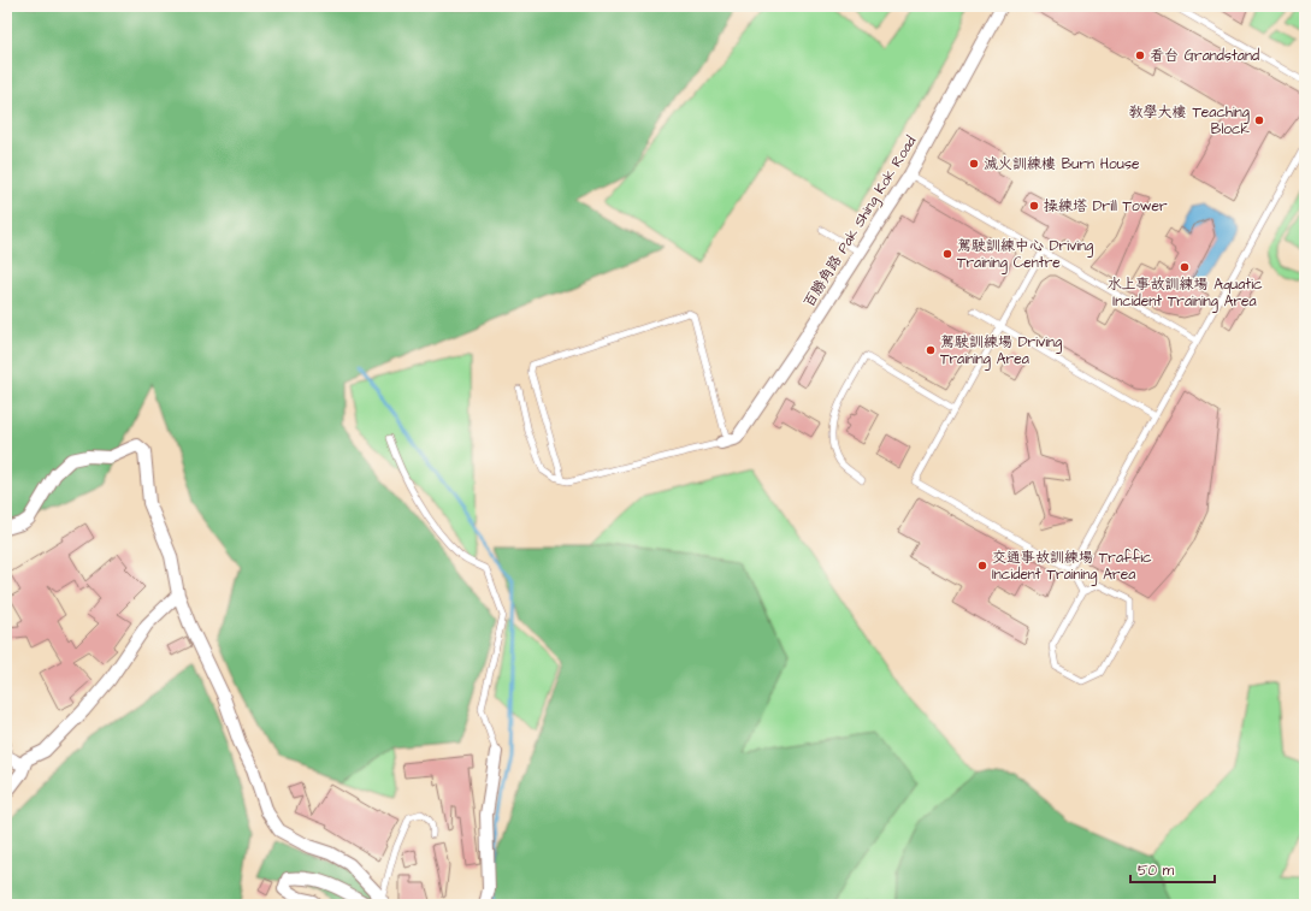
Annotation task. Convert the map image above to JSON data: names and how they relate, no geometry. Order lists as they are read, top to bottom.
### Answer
{
  "streets": {
    "street": ["百勝角路 Pak Shing Kok Road"]
  },
  "places": [
    "看台 Grandstand",
    "教學大樓 Teaching Block",
    "滅火訓練樓 Burn House",
    "操練塔 Drill Tower",
    "駕駛訓練中心 Driving Training Centre",
    "水上事故訓練場 Aquatic Incident Training Area",
    "駕駛訓練場 Driving Training Area",
    "交通事故訓練場 Traffic Incident Training Area"
  ],
  "scale_bar": "50 m"
}
